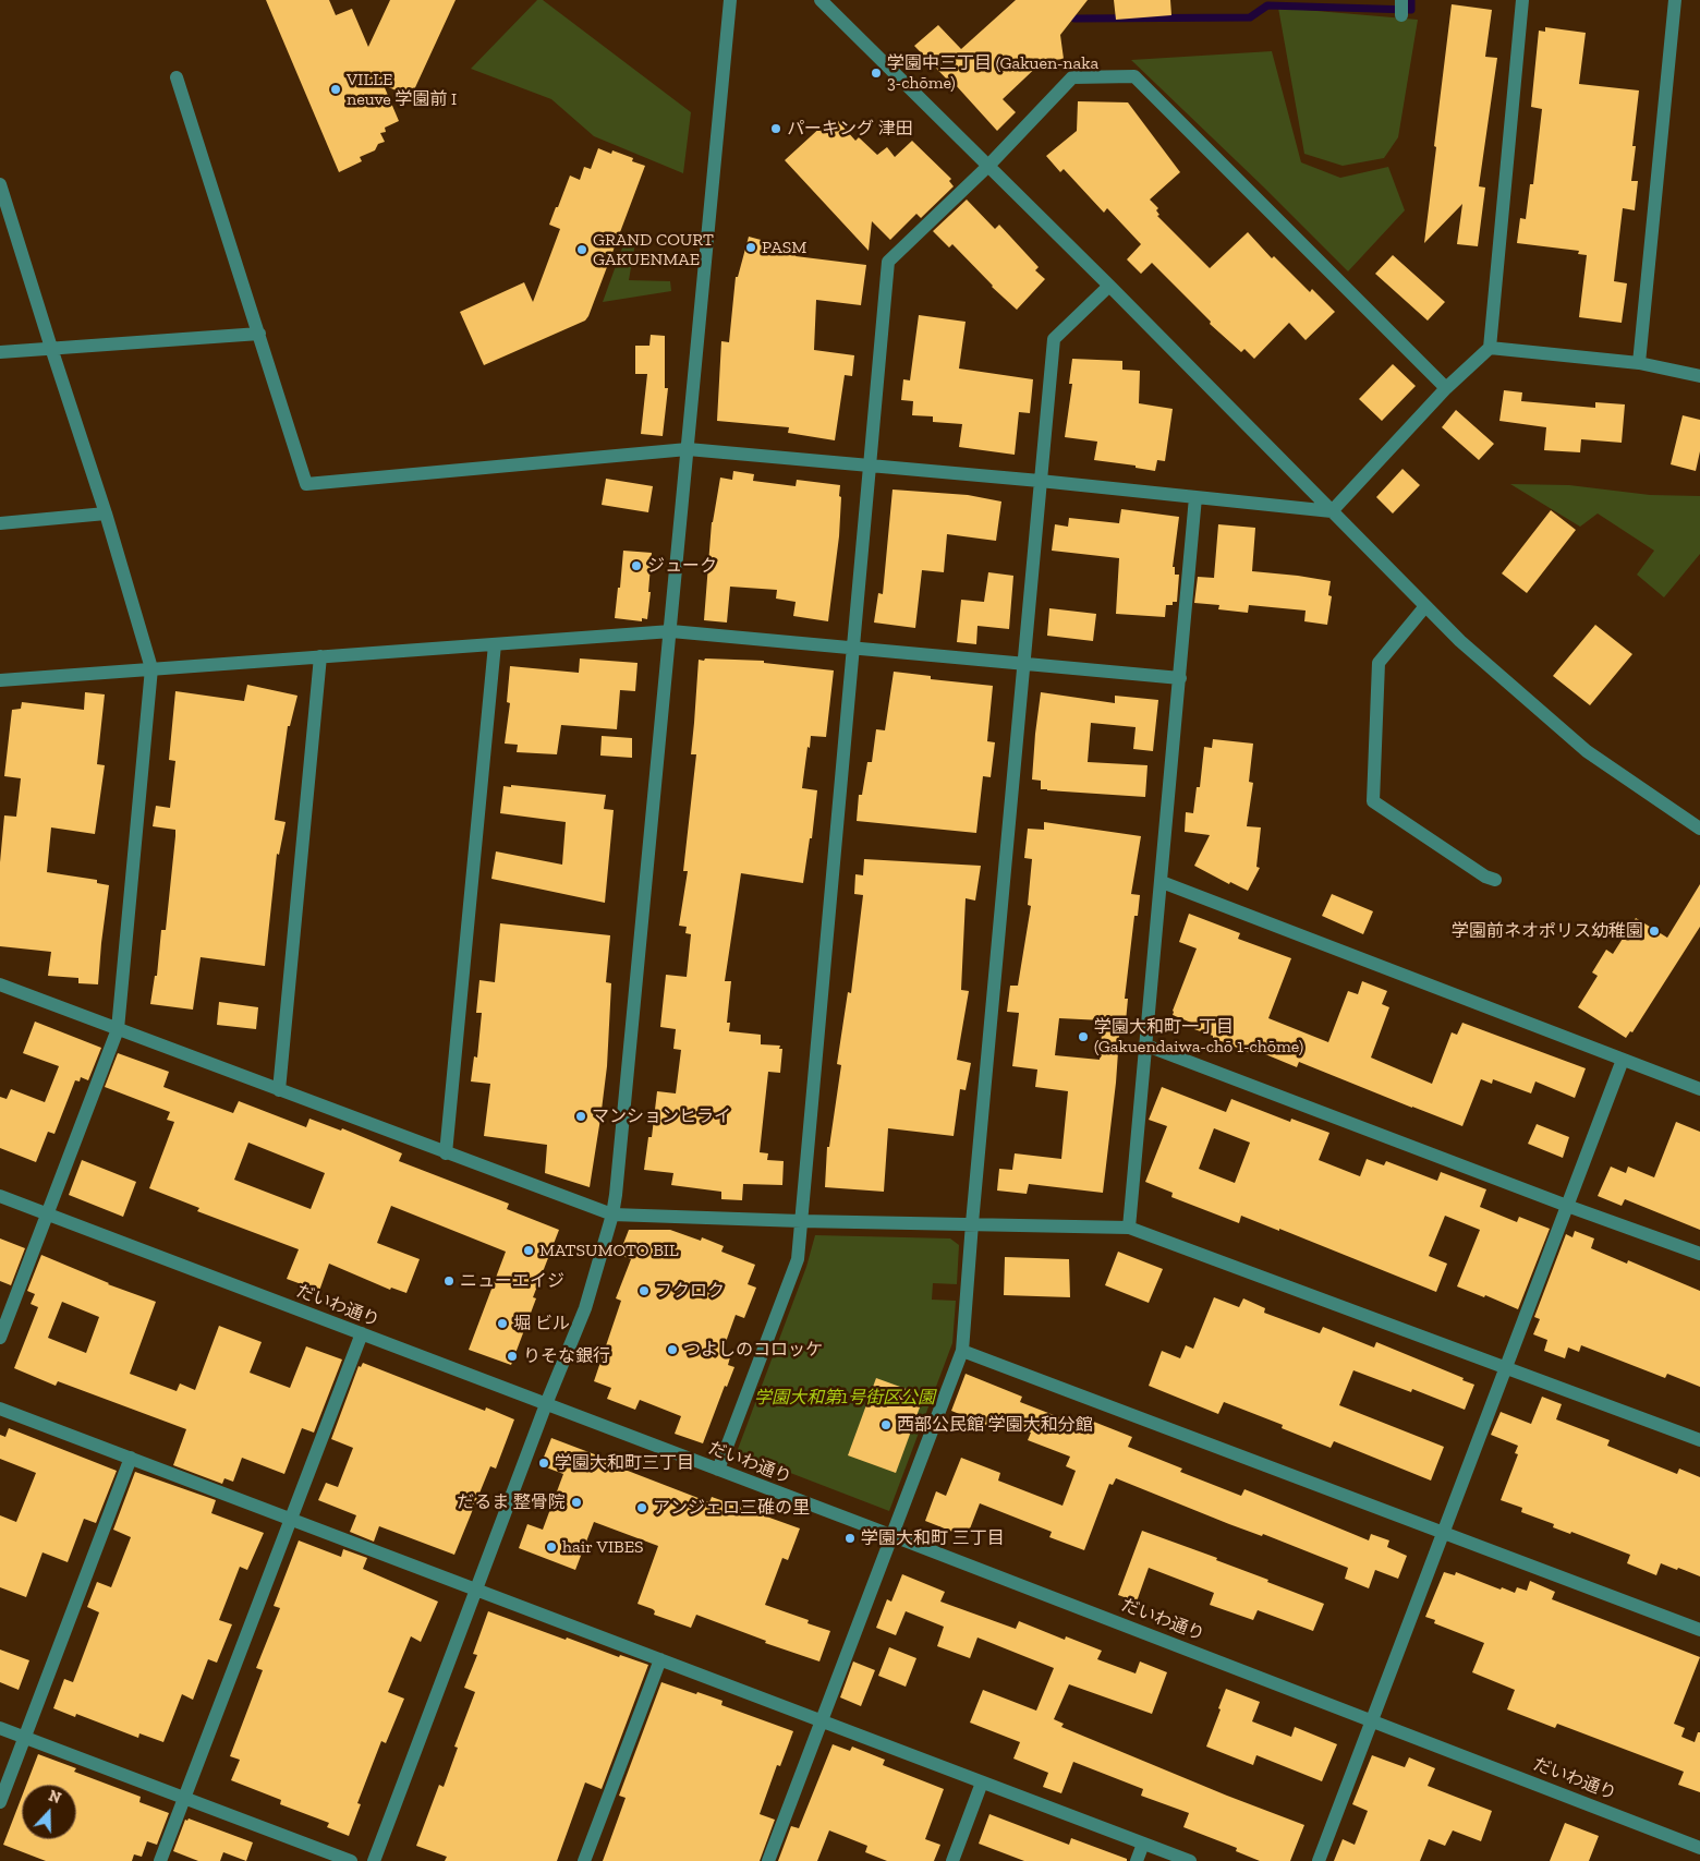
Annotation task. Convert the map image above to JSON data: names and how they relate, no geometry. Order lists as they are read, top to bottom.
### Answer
{
  "streets": {
    "street": ["だいわ通り"]
  },
  "parks": ["学園大和第1号街区公園"],
  "places": [
    "学園中三丁目 (Gakuen-naka 3-chōme)",
    "VILLE neuve 学園前 I",
    "パーキング 津田",
    "PASM",
    "GRAND COURT GAKUENMAE",
    "ジューク",
    "学園前ネオポリス幼稚園",
    "学園大和町一丁目 (Gakuendaiwa-chō 1-chōme)",
    "マンションヒライ",
    "MATSUMOTO BIL",
    "ニューエイジ",
    "フクロク",
    "堀 ビル",
    "つよしのコロッケ",
    "りそな銀行",
    "西部公民館 学園大和分館",
    "学園大和町三丁目",
    "だるま 整骨院",
    "アンジェロ三碓の里",
    "学園大和町 三丁目",
    "hair VIBES"
  ],
  "north": "top"
}
